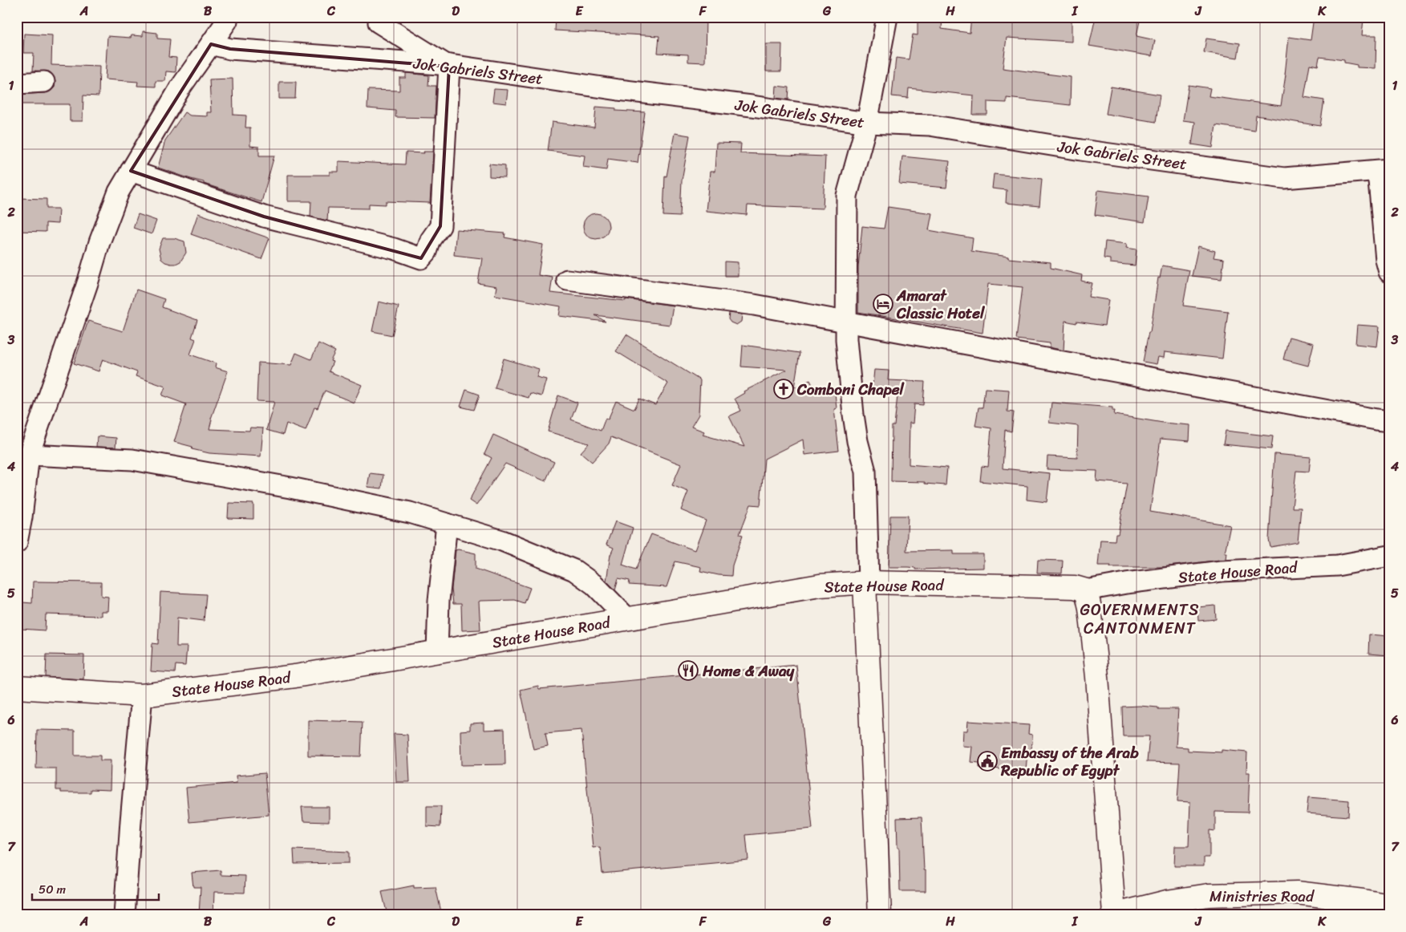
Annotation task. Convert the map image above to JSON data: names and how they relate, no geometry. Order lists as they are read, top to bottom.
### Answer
{
  "streets": {
    "main road": ["State House Road", "Ministries Road"],
    "street": ["Jok Gabriels Street"]
  },
  "districts": ["GOVERNMENTS CANTONMENT"],
  "places": {
    "hotel": ["Amarat Classic Hotel"],
    "church": ["Comboni Chapel"],
    "restaurant": ["Home & Away"],
    "public building": ["Embassy of the Arab Republic of Egypt"]
  },
  "scale_bar": "50 m",
  "grid": {
    "columns": [
      "A",
      "B",
      "C",
      "D",
      "E",
      "F",
      "G",
      "H",
      "I",
      "J",
      "K"
    ],
    "rows": [
      "1",
      "2",
      "3",
      "4",
      "5",
      "6",
      "7"
    ]
  }
}
